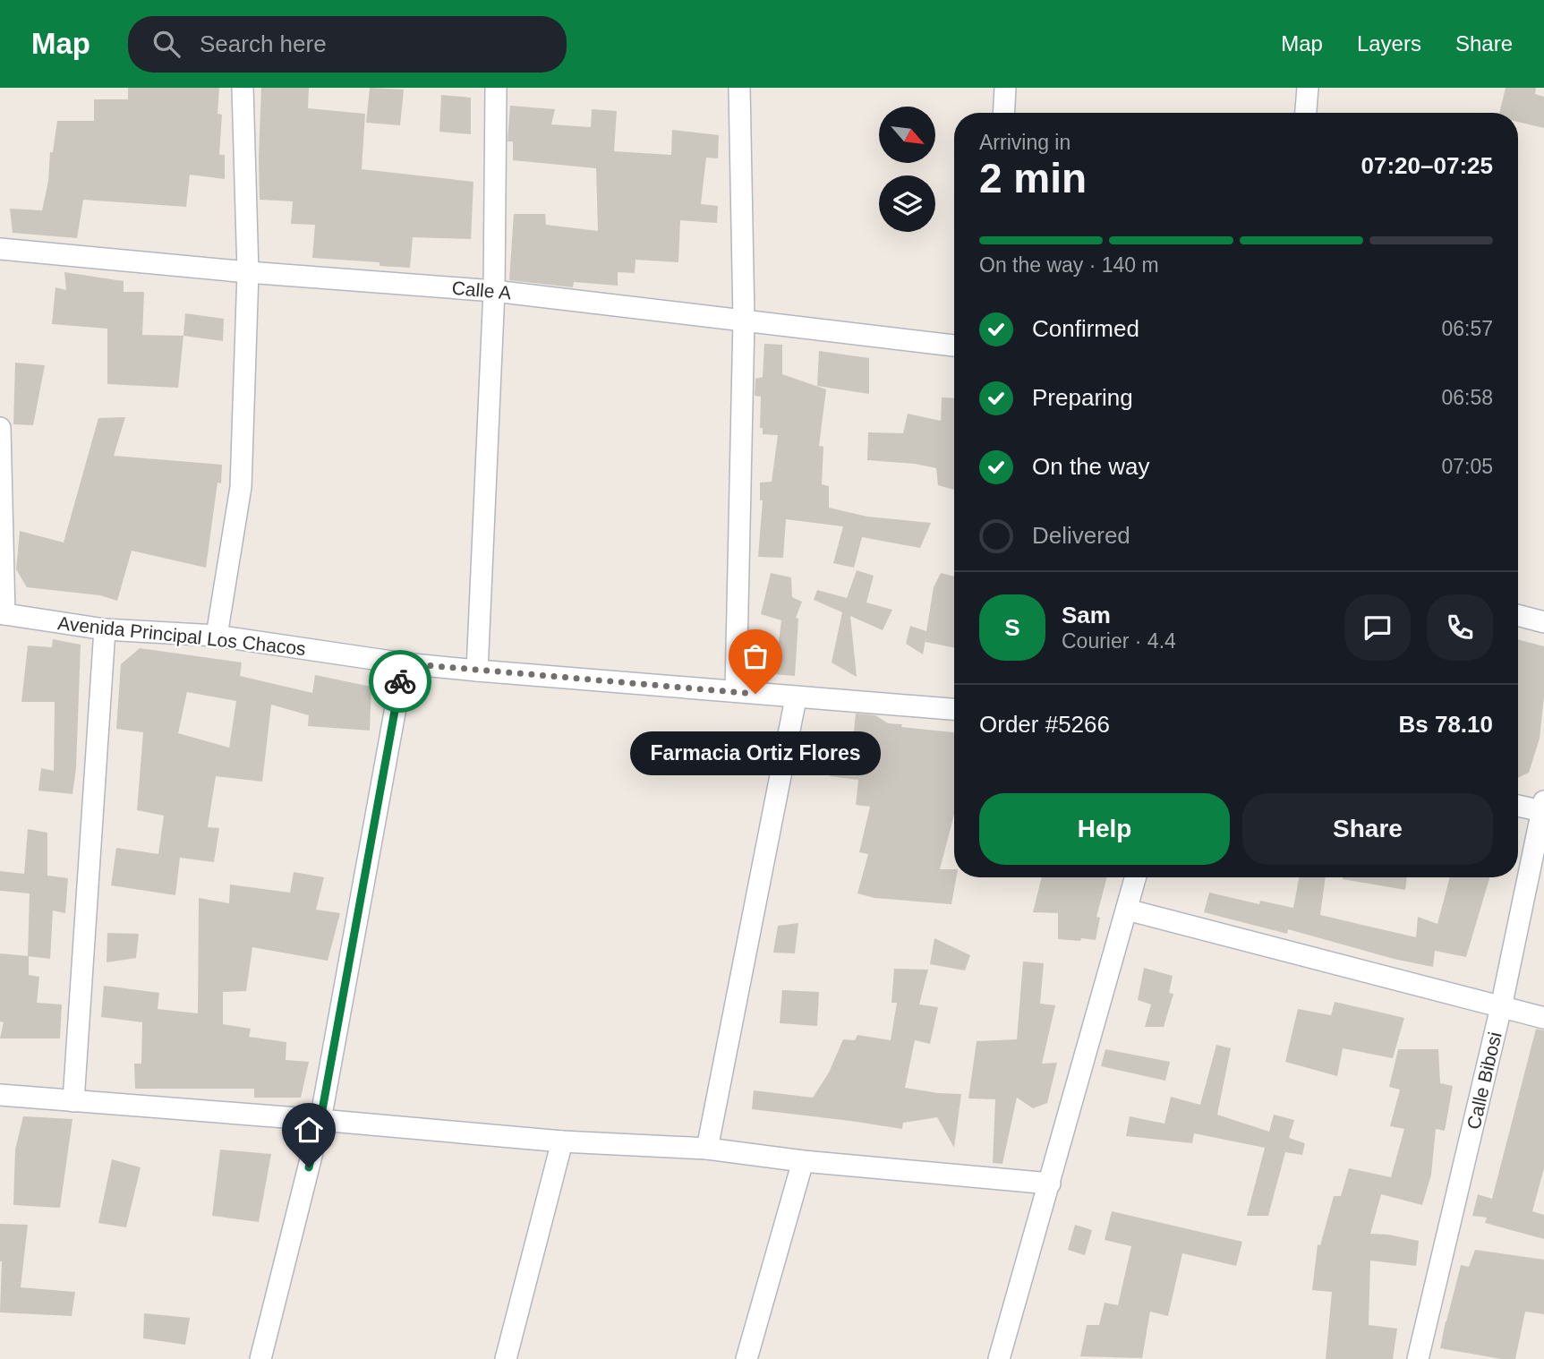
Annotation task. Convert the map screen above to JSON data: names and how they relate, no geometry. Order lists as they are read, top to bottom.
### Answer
{
  "streets": {
    "street": ["Calle A", "Avenida Principal Los Chacos", "Calle Bibosi"]
  },
  "places": ["Farmacia Ortiz Flores"],
  "north": "bottom right",
  "page": {
    "header": "Map",
    "search": "Search here",
    "nav": ["Map", "Layers", "Share"],
    "heading": ["2 min", "Arriving in", "07:20–07:25"],
    "panel": [
      "Sam",
      "Courier · 4.4",
      "Order #5266",
      "Bs 78.10"
    ],
    "bar": "On the way · 140 m",
    "list": [
      ["Confirmed", "06:57"],
      ["Preparing", "06:58"],
      ["On the way", "07:05"],
      "Delivered"
    ],
    "round": "S",
    "bubble": "Farmacia Ortiz Flores",
    "buttons": ["Help", "Share"]
  }
}
